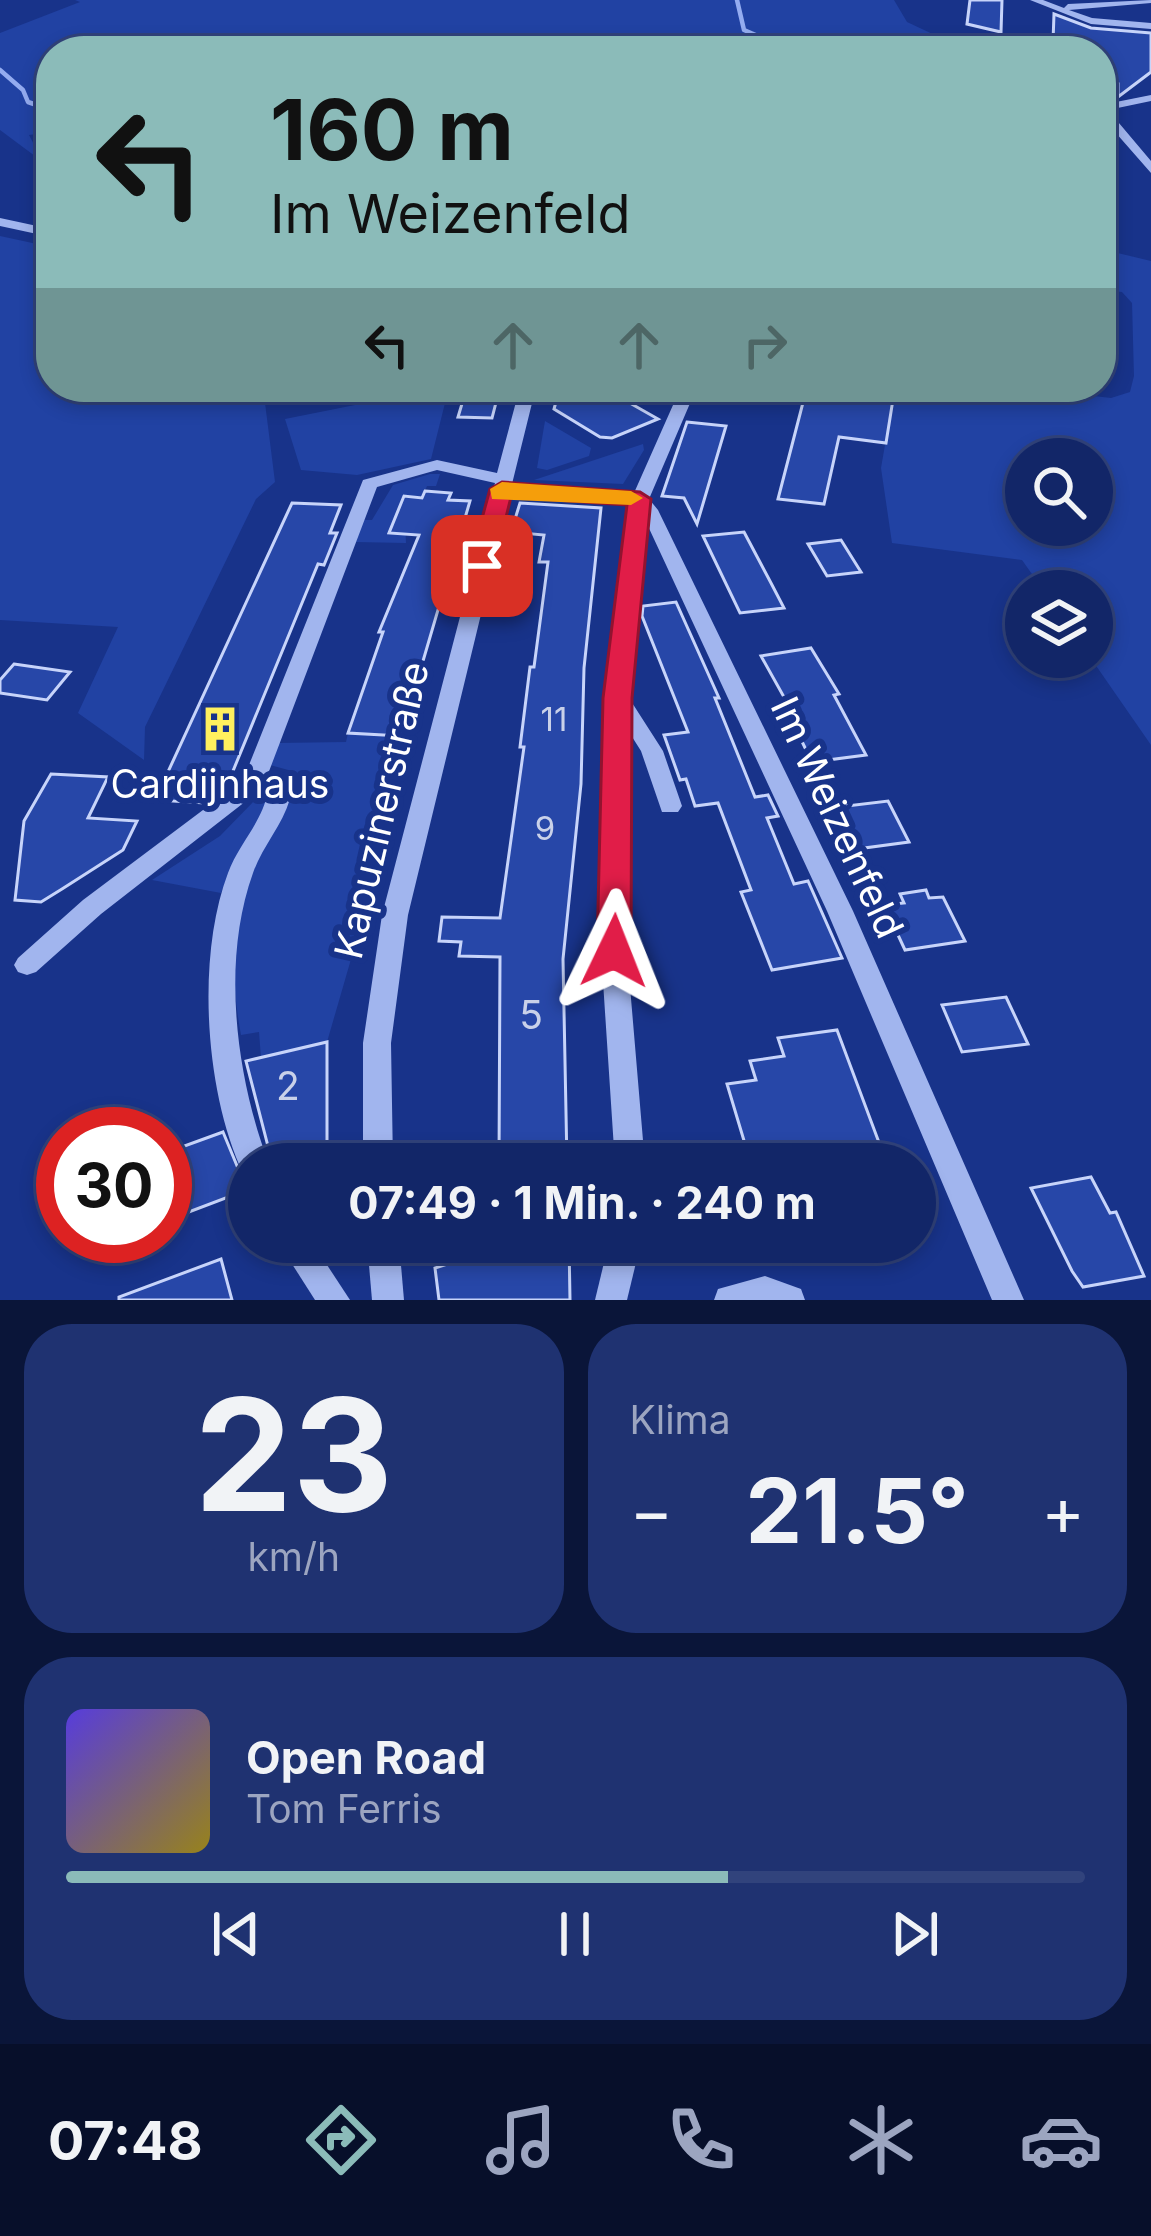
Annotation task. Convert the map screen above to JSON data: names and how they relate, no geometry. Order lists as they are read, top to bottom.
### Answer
{
  "streets": {
    "street": ["Kapuzinerstraße", "Im Weizenfeld"]
  },
  "places": {
    "building": ["Cardijnhaus"]
  },
  "house_numbers": [
    "11",
    "9",
    "5",
    "2"
  ],
  "page": {
    "turn": ["160 m", "Im Weizenfeld"],
    "limit": "30",
    "trip": "07:49 · 1 Min. · 240 m",
    "tile": [
      ["23", "km/h"],
      "Klima"
    ],
    "heat": ["−", "21.5°", "+"],
    "song": ["Open Road", "Tom Ferris"],
    "tabs": "07:48"
  }
}
